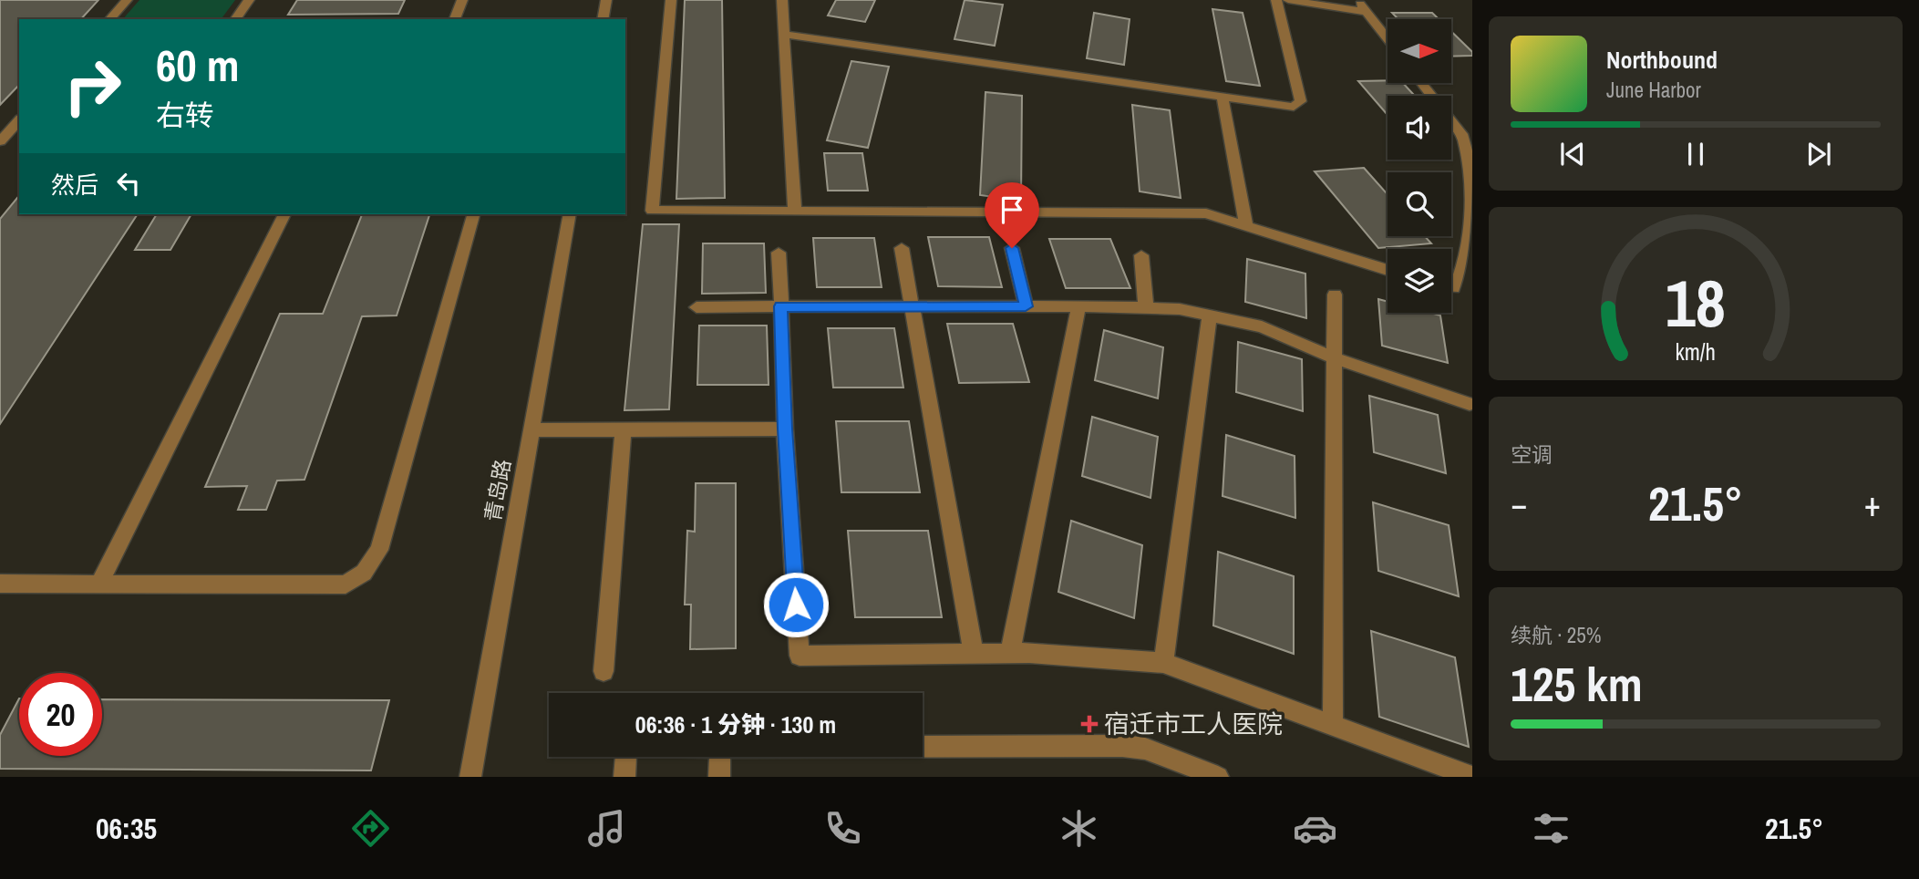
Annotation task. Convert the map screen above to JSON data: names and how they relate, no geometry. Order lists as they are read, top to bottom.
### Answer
{
  "streets": {
    "street": ["青岛路"]
  },
  "places": {
    "health": ["宿迁市工人医院"]
  },
  "north": "right",
  "page": {
    "turn": ["60 m", "右转"],
    "song": ["Northbound", "June Harbor"],
    "then": "然后",
    "tile": [
      "空调",
      ["续航 · 25%", "125 km"]
    ],
    "heat": ["−", "21.5°", "+"],
    "limit": "20",
    "trip": "06:36 · 1 分钟 · 130 m",
    "tabs": ["06:35", "21.5°"],
    "gauge": ["18", "km/h"]
  }
}
